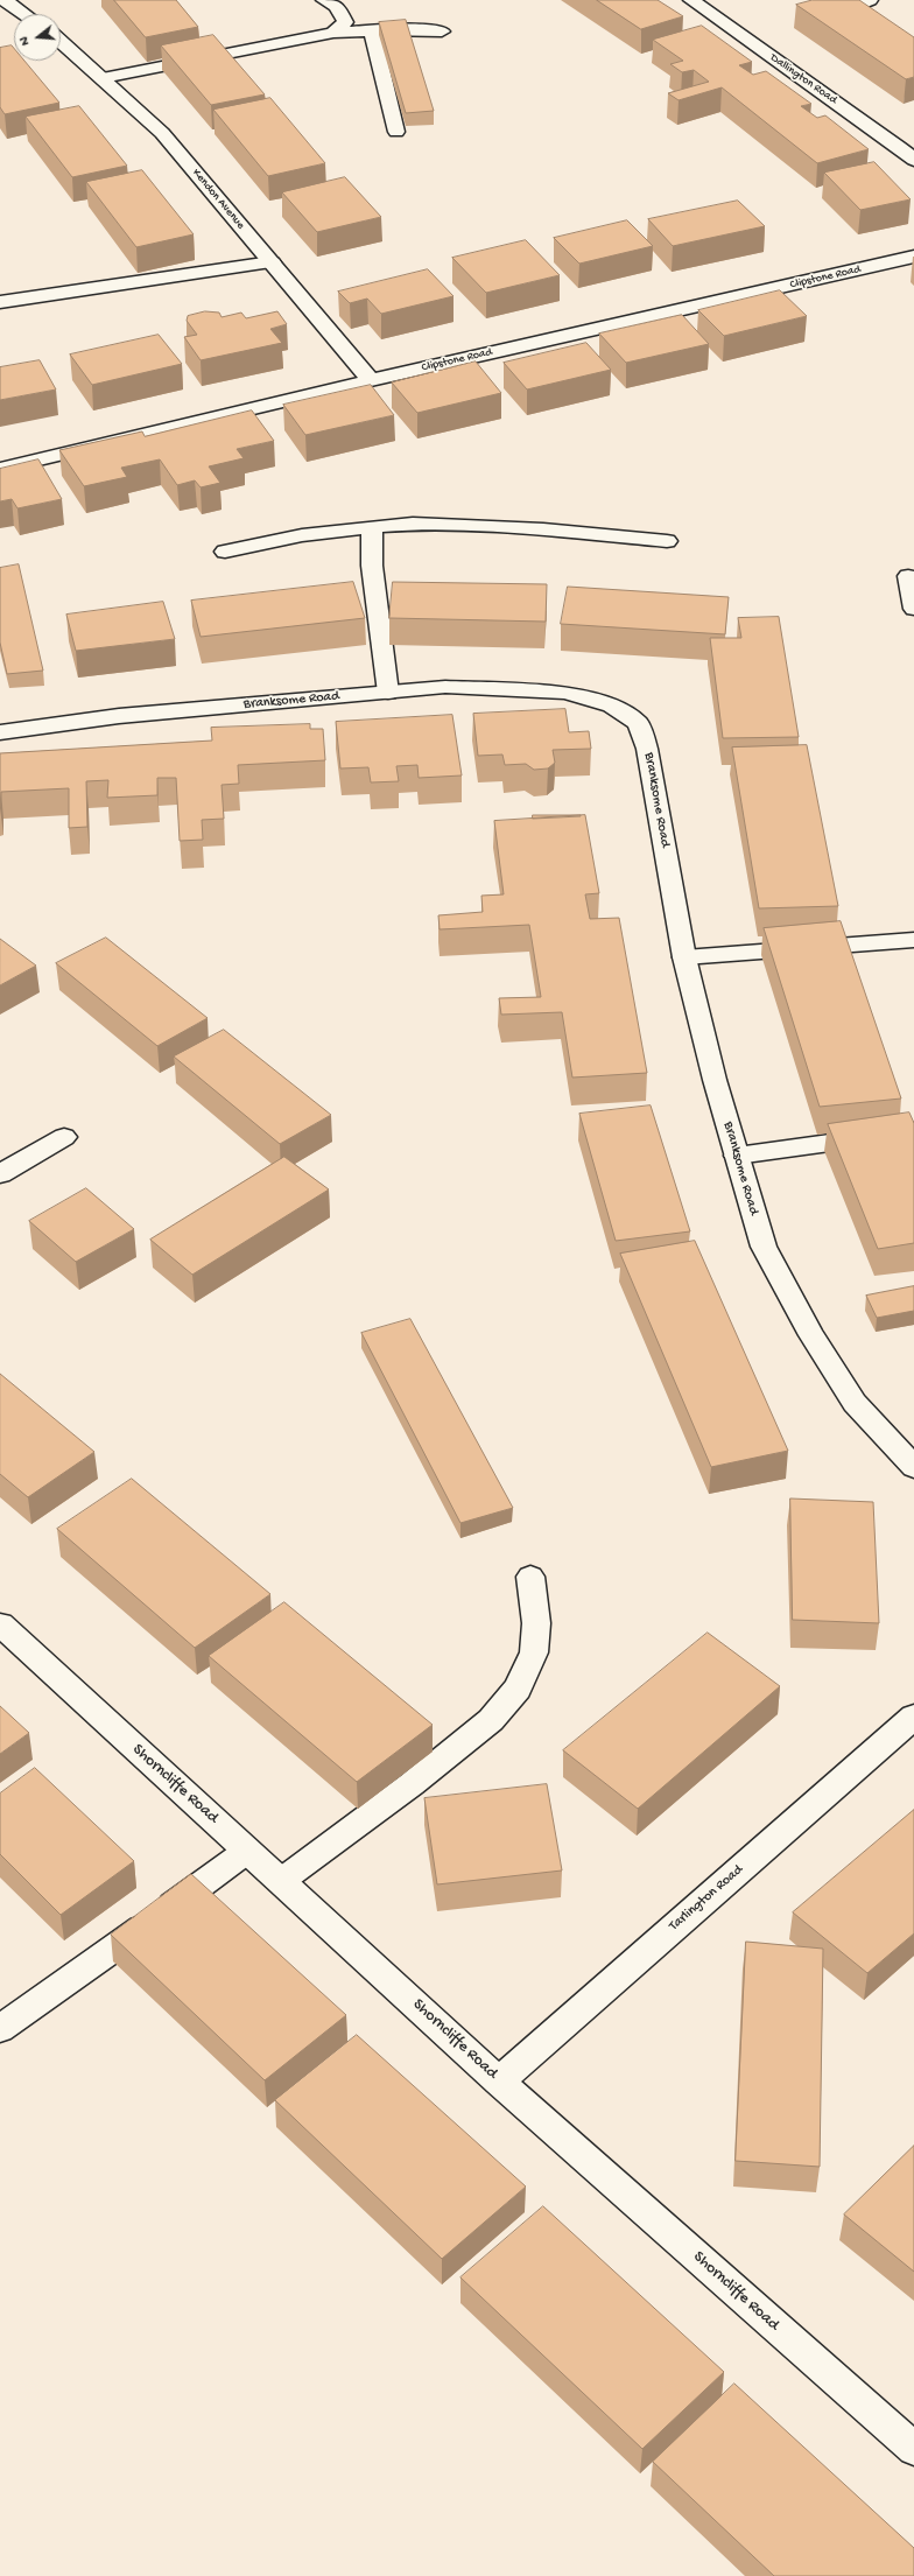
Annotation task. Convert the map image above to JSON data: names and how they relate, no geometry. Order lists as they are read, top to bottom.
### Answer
{
  "streets": {
    "street": [
      "Dallington Road",
      "Kendon Avenue",
      "Clipstone Road",
      "Branksome Road",
      "Shorncliffe Road",
      "Tarlington Road"
    ]
  },
  "crossings": [
    ["Kendon Avenue", "Clipstone Road"],
    ["Shorncliffe Road", "Tarlington Road"]
  ],
  "north": "left"
}
